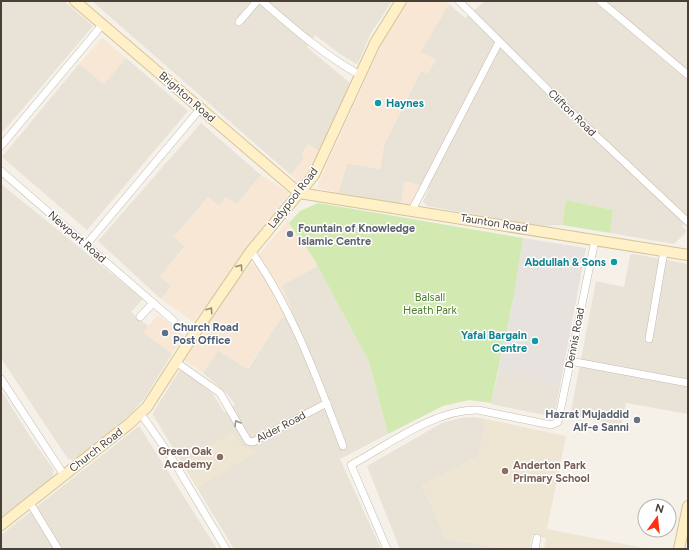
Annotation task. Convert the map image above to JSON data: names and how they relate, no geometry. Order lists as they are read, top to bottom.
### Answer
{
  "streets": {
    "street": [
      "Brighton Road",
      "Clifton Road",
      "Ladypool Road",
      "Taunton Road",
      "Newport Road",
      "Dennis Road",
      "Alder Road",
      "Church Road"
    ]
  },
  "crossings": [
    ["Brighton Road", "Ladypool Road"],
    ["Brighton Road", "Taunton Road"],
    ["Ladypool Road", "Taunton Road"],
    ["Ladypool Road", "Alder Road"],
    ["Ladypool Road", "Church Road"],
    ["Taunton Road", "Dennis Road"],
    ["Alder Road", "Church Road"]
  ],
  "parks": ["Balsall Heath Park"],
  "places": [
    "Haynes",
    "Fountain of Knowledge Islamic Centre",
    "Abdullah & Sons",
    "Church Road Post Office",
    "Yafai Bargain Centre",
    "Hazrat Mujaddid Alf-e Sanni",
    "Green Oak Academy",
    "Anderton Park Primary School"
  ],
  "north": "top"
}
